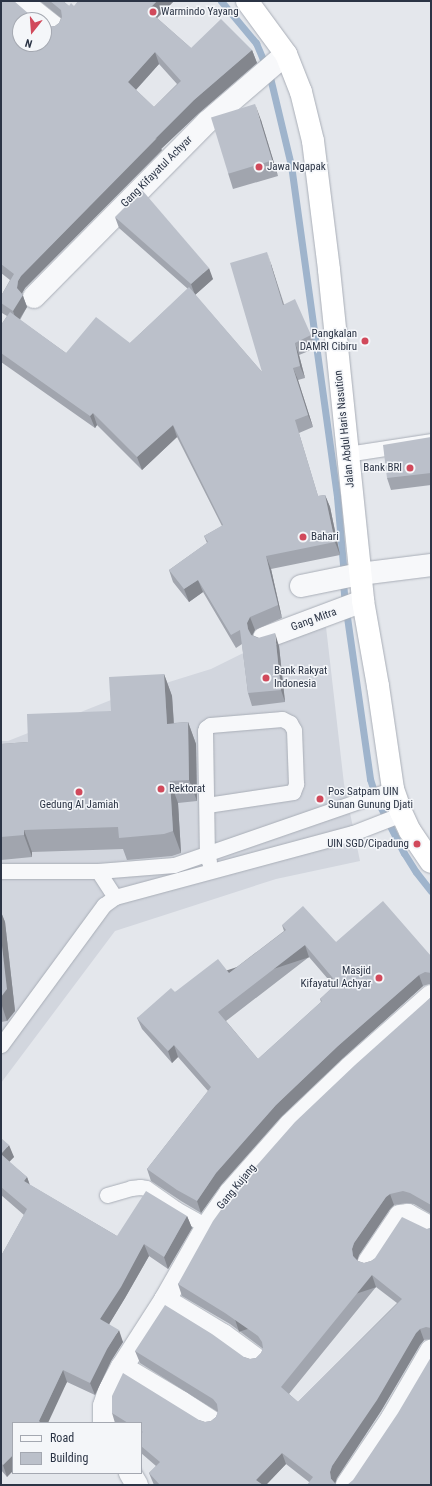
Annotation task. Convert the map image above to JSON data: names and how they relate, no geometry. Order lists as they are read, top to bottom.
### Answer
{
  "streets": {
    "highway": ["Jalan Abdul Haris Nasution"],
    "street": ["Gang Kifayatul Achyar", "Gang Mitra", "Gang Kujang"]
  },
  "crossings": [
    ["Gang Kifayatul Achyar", "Jalan Abdul Haris Nasution"],
    ["Jalan Abdul Haris Nasution", "Gang Mitra"]
  ],
  "places": [
    "Warmindo Yayang",
    "Jawa Ngapak",
    "Pangkalan DAMRI Cibiru",
    "Bank BRI",
    "Bahari",
    "Bank Rakyat Indonesia",
    "Rektorat",
    "Gedung Al Jamiah",
    "Pos Satpam UIN Sunan Gunung Djati",
    "UIN SGD/Cipadung",
    "Masjid Kifayatul Achyar"
  ],
  "legend": ["Road", "Building"],
  "north": "bottom"
}
